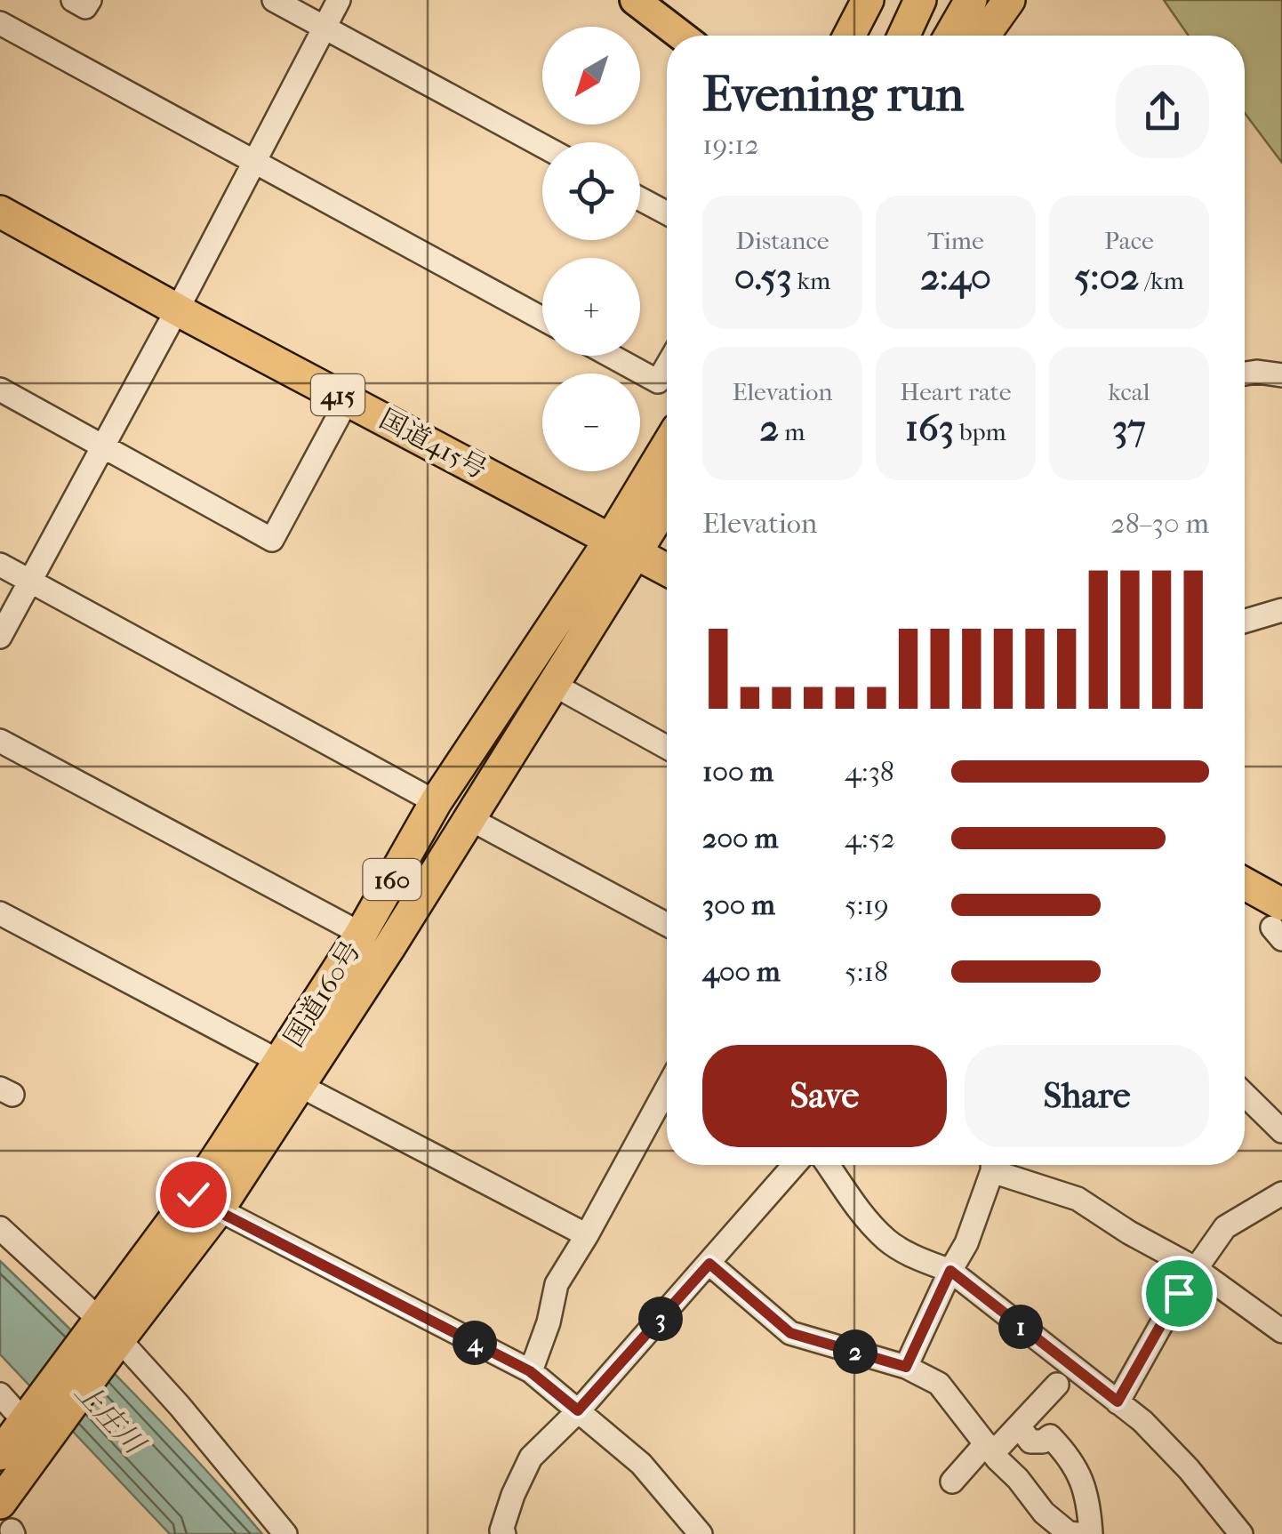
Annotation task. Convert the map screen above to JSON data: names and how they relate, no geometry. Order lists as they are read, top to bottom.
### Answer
{
  "streets": {
    "highway": [
      "415",
      "国道415号",
      "160",
      "国道160号"
    ]
  },
  "crossings": [
    ["国道415号", "国道160号"]
  ],
  "water": ["上庄川"],
  "north": "bottom left",
  "page": {
    "map_buttons": ["+", "−"],
    "heading": ["Evening run", "19:12"],
    "stats": [
      ["Distance", "0.53 km"],
      ["Time", "2:40"],
      ["Pace", "5:02 /km"],
      ["Elevation", "2 m"],
      ["Heart rate", "163 bpm"],
      ["kcal", "37"]
    ],
    "chart": ["Elevation", "28–30 m"],
    "list": [
      {
        "name": "100 m",
        "note": "4:38"
      },
      {
        "name": "200 m",
        "note": "4:52"
      },
      {
        "name": "300 m",
        "note": "5:19"
      },
      {
        "name": "400 m",
        "note": "5:18"
      }
    ],
    "buttons": ["Save", "Share"],
    "pins": [
      "3",
      "1",
      "4",
      "2"
    ]
  }
}
